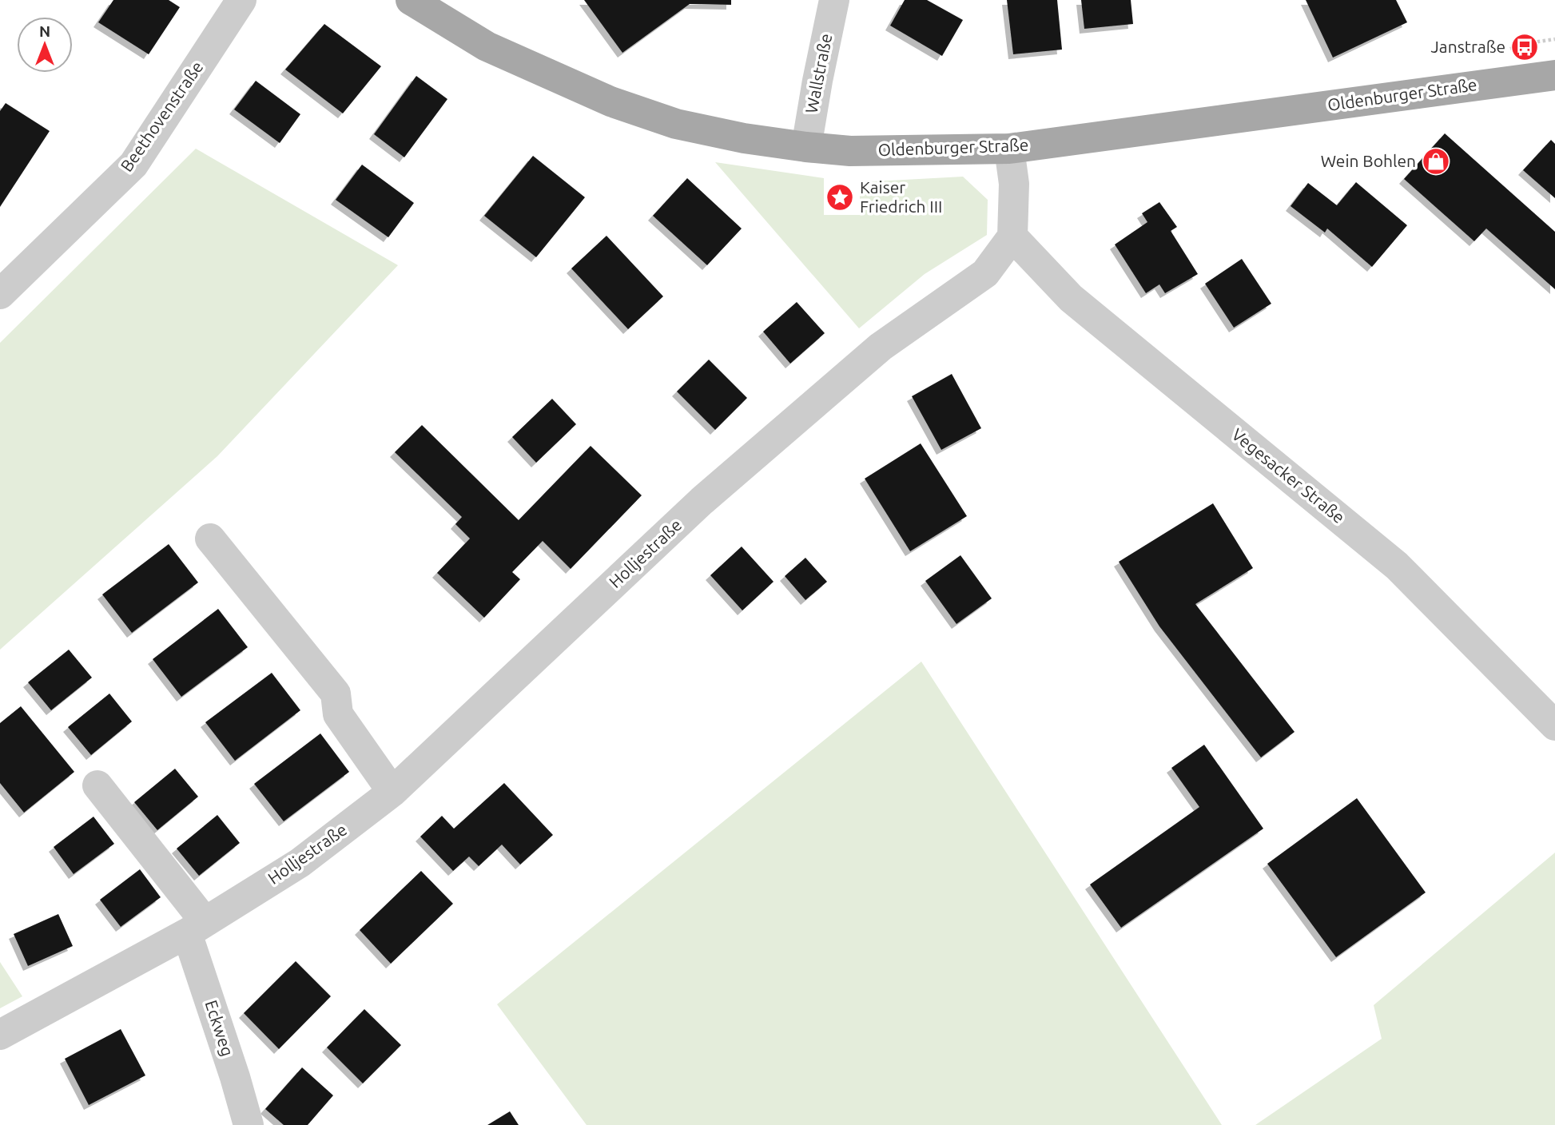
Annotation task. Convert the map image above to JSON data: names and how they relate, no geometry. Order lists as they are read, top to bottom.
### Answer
{
  "streets": {
    "main road": ["Oldenburger Straße"],
    "street": [
      "Wallstraße",
      "Beethovenstraße",
      "Vegesacker Straße",
      "Holljestraße",
      "Eckweg"
    ]
  },
  "crossings": [
    ["Wallstraße", "Oldenburger Straße"],
    ["Vegesacker Straße", "Holljestraße"],
    ["Holljestraße", "Eckweg"]
  ],
  "places": {
    "bus stop": ["Janstraße"],
    "shop": ["Wein Bohlen"],
    "place": ["Kaiser Friedrich III"]
  },
  "north": "top"
}
